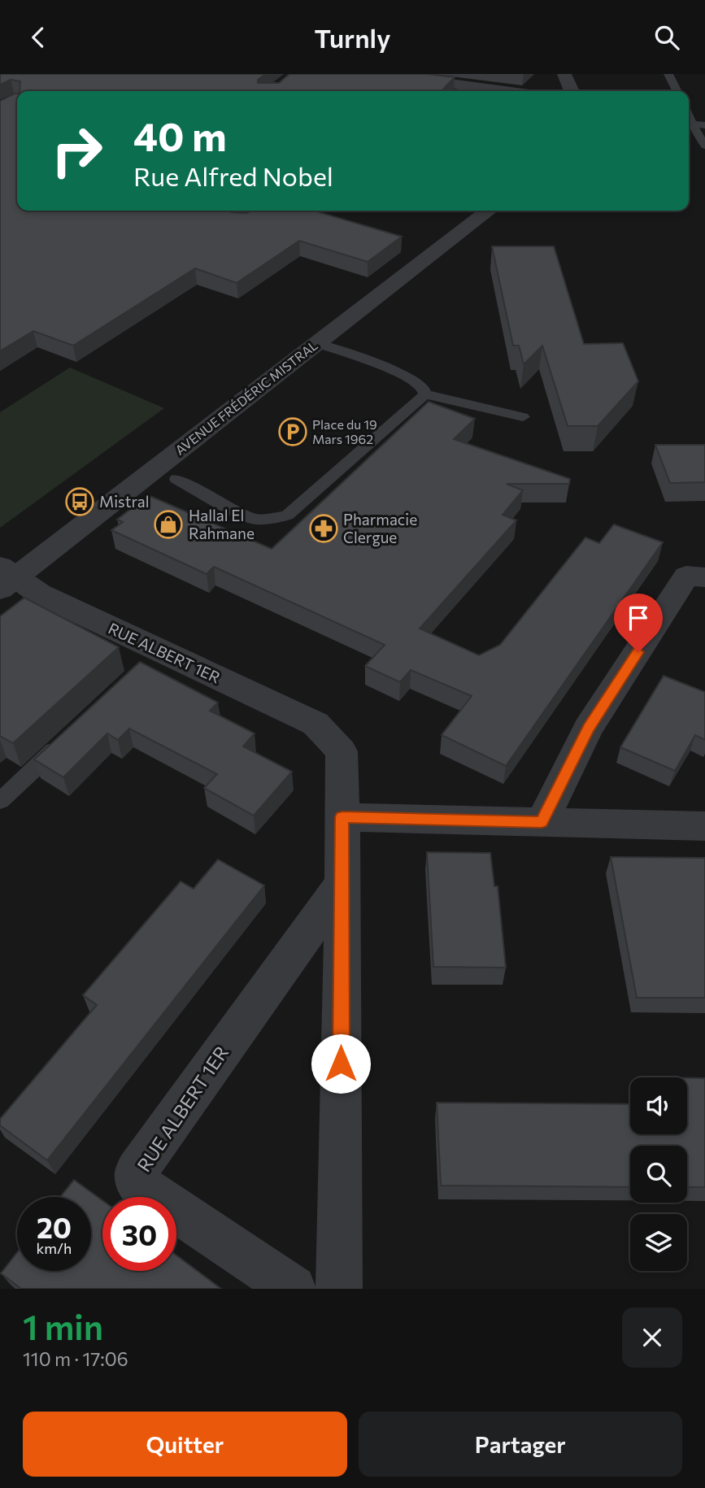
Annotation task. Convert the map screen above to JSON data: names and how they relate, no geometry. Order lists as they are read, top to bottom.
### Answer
{
  "streets": {
    "street": ["AVENUE FRÉDÉRIC MISTRAL", "RUE ALBERT 1ER"]
  },
  "crossings": [
    ["AVENUE FRÉDÉRIC MISTRAL", "RUE ALBERT 1ER"]
  ],
  "places": {
    "parking": ["Place du 19 Mars 1962"],
    "bus stop": ["Mistral"],
    "shop": ["Hallal El Rahmane"],
    "pharmacy": ["Pharmacie Clergue"]
  },
  "page": {
    "header": "Turnly",
    "turn": ["40 m", "Rue Alfred Nobel"],
    "speed": "20 km/h",
    "limit": "30",
    "heading": ["1 min", "110 m · 17:06"],
    "buttons": ["Quitter", "Partager"]
  }
}
